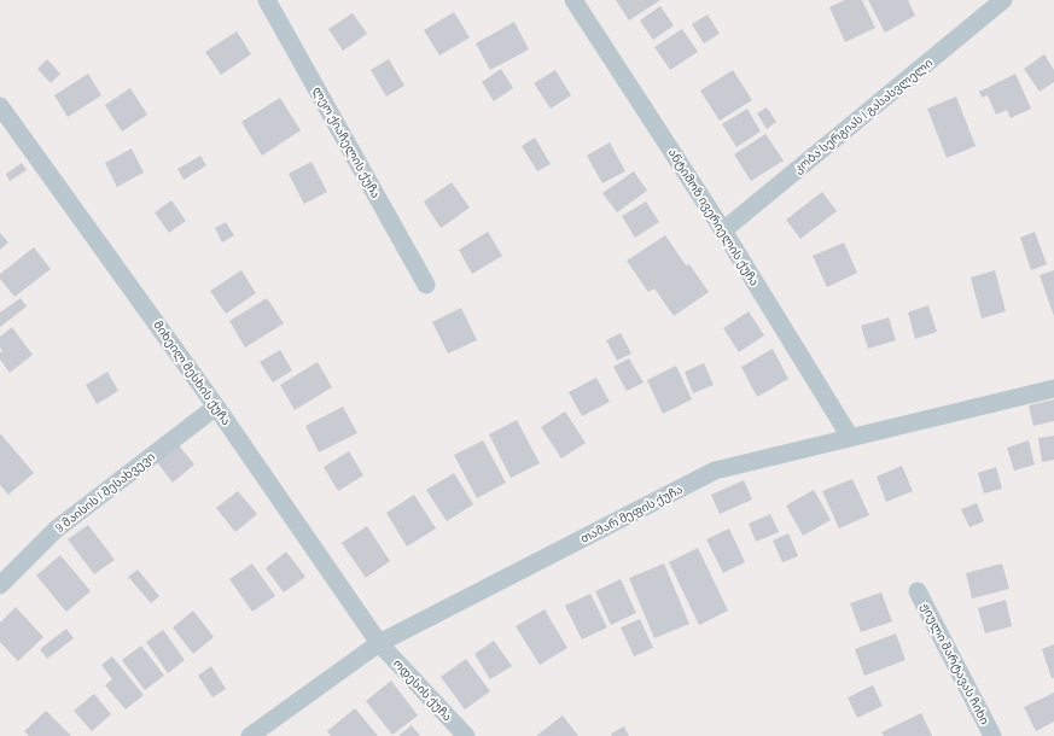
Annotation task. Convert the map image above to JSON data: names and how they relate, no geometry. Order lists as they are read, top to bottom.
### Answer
{
  "streets": {
    "street": [
      "კობა სერგიას I გასასვლელი",
      "ლეო ქიაჩელის ქუჩა",
      "ანტიმოზ ივერიელის ქუჩა",
      "მიხეილ მესხის ქუჩა",
      "9 მაისის I შესახვევი",
      "თამარ მეფის ქუჩა",
      "ჟიული შარტავას ჩიხი",
      "ოდესის ქუჩა"
    ]
  },
  "crossings": [
    ["კობა სერგიას I გასასვლელი", "ანტიმოზ ივერიელის ქუჩა"],
    ["ანტიმოზ ივერიელის ქუჩა", "თამარ მეფის ქუჩა"],
    ["მიხეილ მესხის ქუჩა", "9 მაისის I შესახვევი"],
    ["მიხეილ მესხის ქუჩა", "თამარ მეფის ქუჩა"],
    ["მიხეილ მესხის ქუჩა", "ოდესის ქუჩა"],
    ["თამარ მეფის ქუჩა", "ოდესის ქუჩა"]
  ]
}
